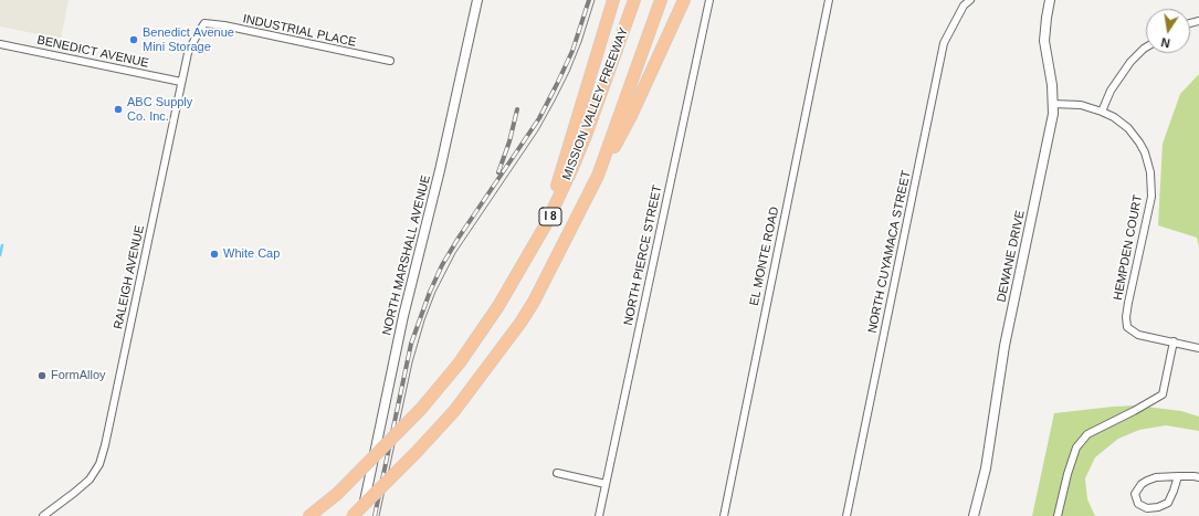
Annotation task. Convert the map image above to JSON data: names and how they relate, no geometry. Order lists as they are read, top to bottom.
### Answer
{
  "streets": {
    "highway": ["MISSION VALLEY FREEWAY", "I 8"],
    "main road": ["NORTH MARSHALL AVENUE", "DEWANE DRIVE"],
    "street": [
      "INDUSTRIAL PLACE",
      "BENEDICT AVENUE",
      "HEMPDEN COURT",
      "NORTH CUYAMACA STREET",
      "NORTH PIERCE STREET",
      "EL MONTE ROAD",
      "RALEIGH AVENUE"
    ]
  },
  "crossings": [
    ["INDUSTRIAL PLACE", "RALEIGH AVENUE"],
    ["BENEDICT AVENUE", "RALEIGH AVENUE"],
    ["HEMPDEN COURT", "DEWANE DRIVE"]
  ],
  "places": [
    "Benedict Avenue Mini Storage",
    "ABC Supply Co. Inc.",
    "White Cap",
    "FormAlloy"
  ],
  "north": "bottom"
}
